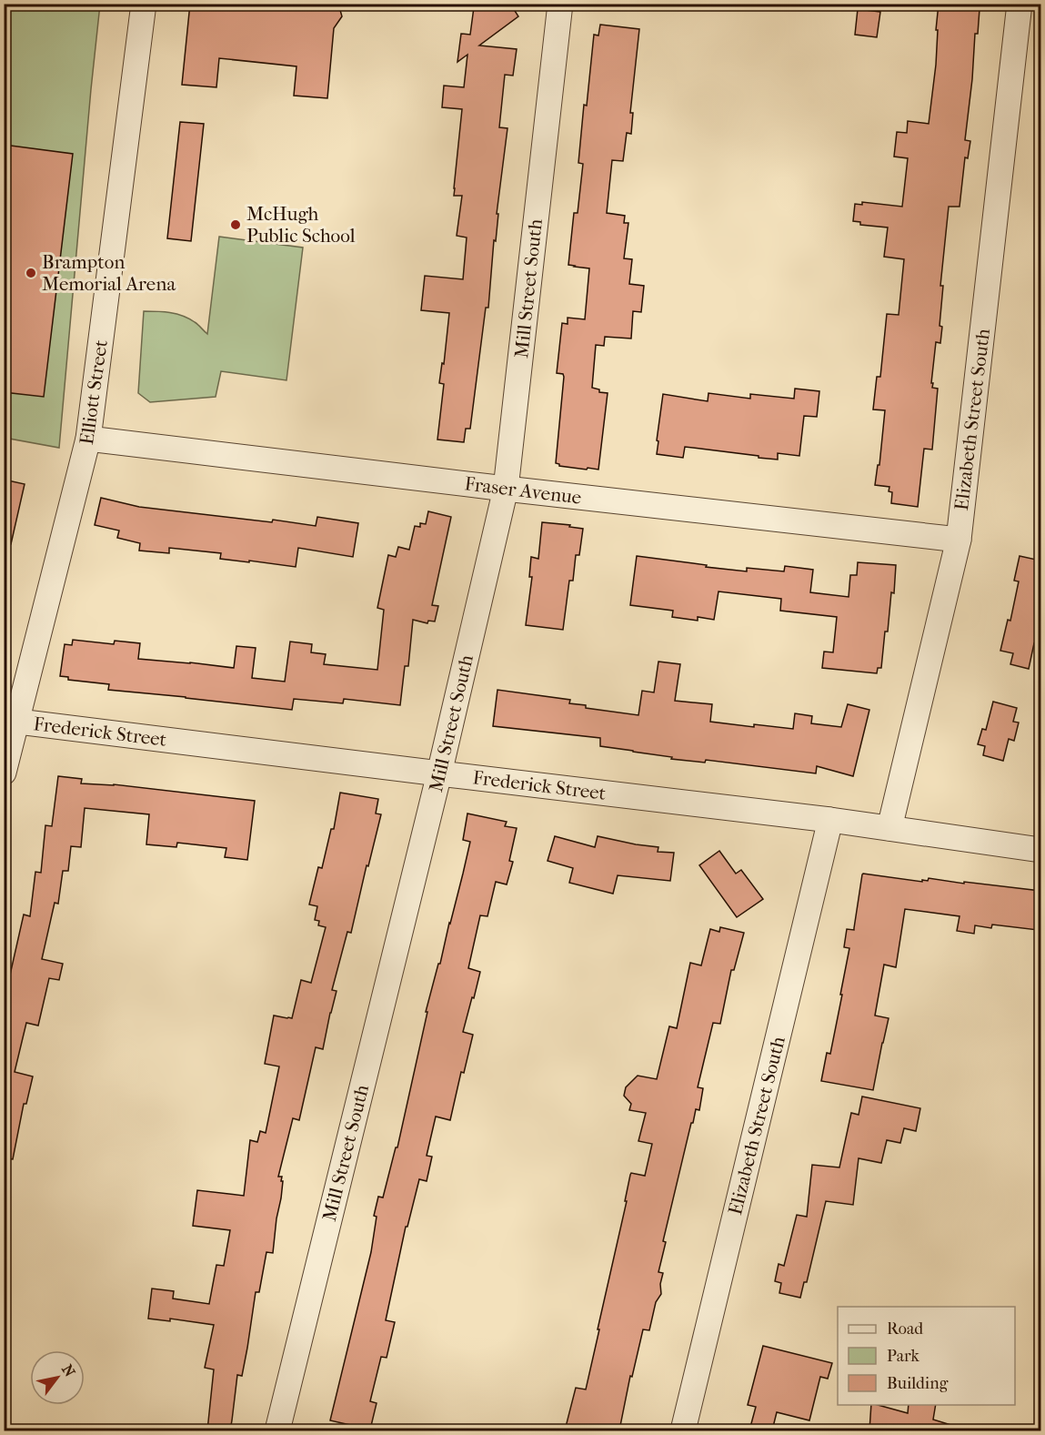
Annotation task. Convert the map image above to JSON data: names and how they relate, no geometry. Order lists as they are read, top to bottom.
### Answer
{
  "streets": {
    "street": [
      "Mill Street South",
      "Elliott Street",
      "Elizabeth Street South",
      "Fraser Avenue",
      "Frederick Street"
    ]
  },
  "crossings": [
    ["Mill Street South", "Fraser Avenue"],
    ["Mill Street South", "Frederick Street"],
    ["Elliott Street", "Fraser Avenue"],
    ["Elliott Street", "Frederick Street"],
    ["Elizabeth Street South", "Fraser Avenue"],
    ["Elizabeth Street South", "Frederick Street"]
  ],
  "places": ["McHugh Public School", "Brampton Memorial Arena"],
  "legend": ["Road", "Park", "Building"],
  "north": "top right"
}
